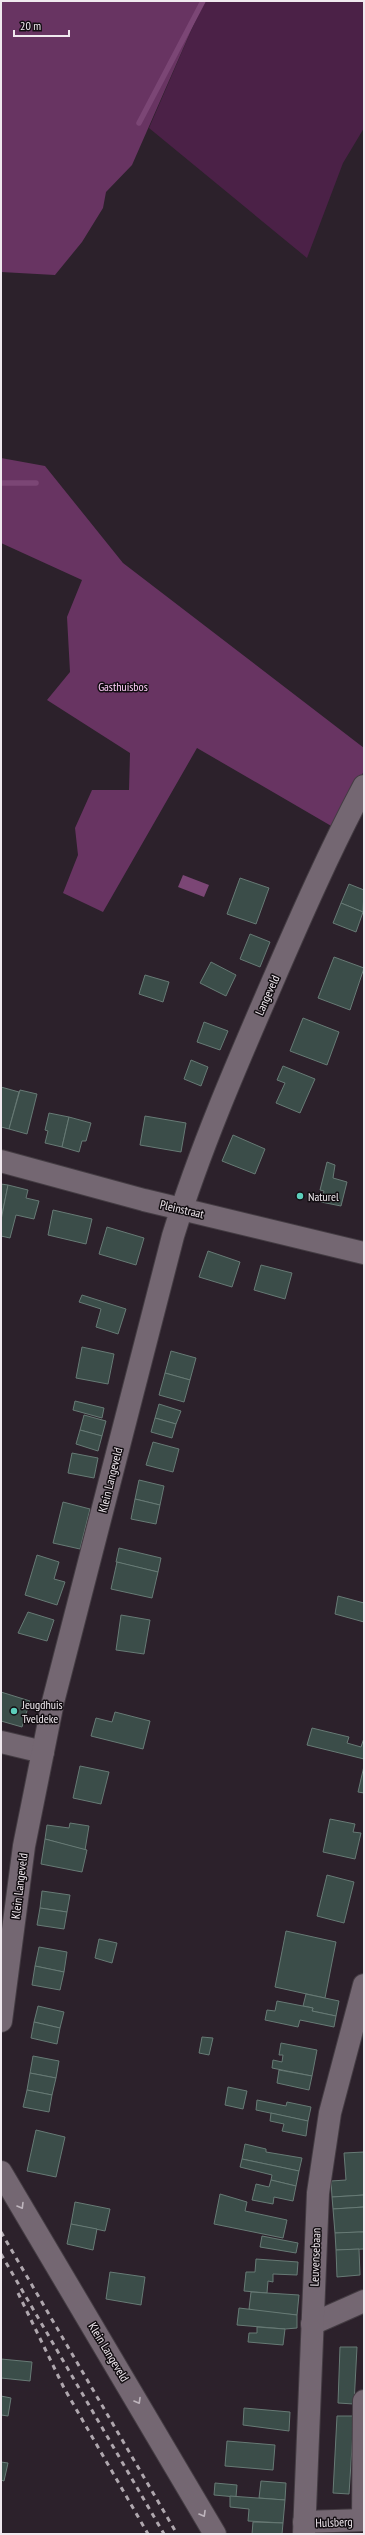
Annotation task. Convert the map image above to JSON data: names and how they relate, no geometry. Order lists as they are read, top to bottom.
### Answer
{
  "streets": {
    "street": [
      "Langeveld",
      "Pleinstraat",
      "Klein Langeveld",
      "Leuvensebaan",
      "Hulsberg"
    ]
  },
  "crossings": [
    ["Langeveld", "Pleinstraat"],
    ["Langeveld", "Klein Langeveld"],
    ["Pleinstraat", "Klein Langeveld"],
    ["Leuvensebaan", "Hulsberg"]
  ],
  "parks": ["Gasthuisbos"],
  "places": ["Naturel", "Jeugdhuis Tveldeke"],
  "scale_bar": "20 m"
}
